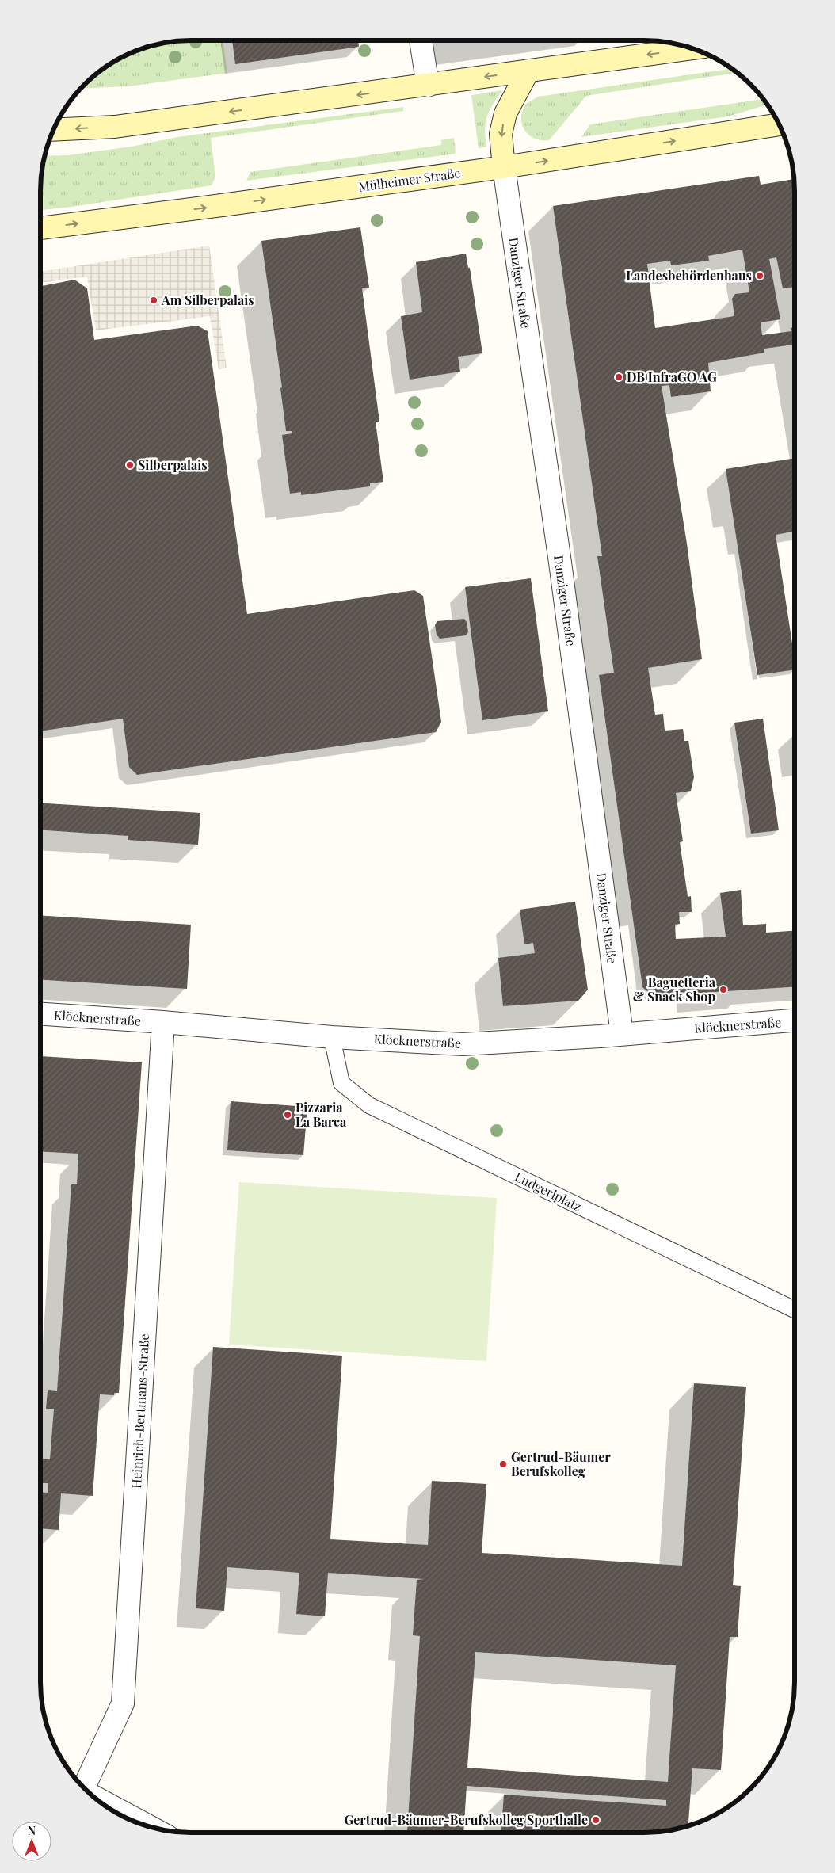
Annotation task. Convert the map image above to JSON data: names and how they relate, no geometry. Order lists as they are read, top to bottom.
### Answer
{
  "streets": {
    "main road": ["Mülheimer Straße"],
    "street": ["Danziger Straße", "Klöcknerstraße", "Heinrich-Bertmans-Straße"],
    "lane": ["Ludgeriplatz"]
  },
  "crossings": [
    ["Mülheimer Straße", "Danziger Straße"],
    ["Danziger Straße", "Klöcknerstraße"],
    ["Klöcknerstraße", "Ludgeriplatz"],
    ["Klöcknerstraße", "Heinrich-Bertmans-Straße"]
  ],
  "places": [
    "Landesbehördenhaus",
    "Am Silberpalais",
    "DB InfraGO AG",
    "Silberpalais",
    "Baguetteria & Snack Shop",
    "Pizzaria La Barca",
    "Gertrud-Bäumer Berufskolleg",
    "Gertrud-Bäumer-Berufskolleg Sporthalle"
  ],
  "north": "top"
}
